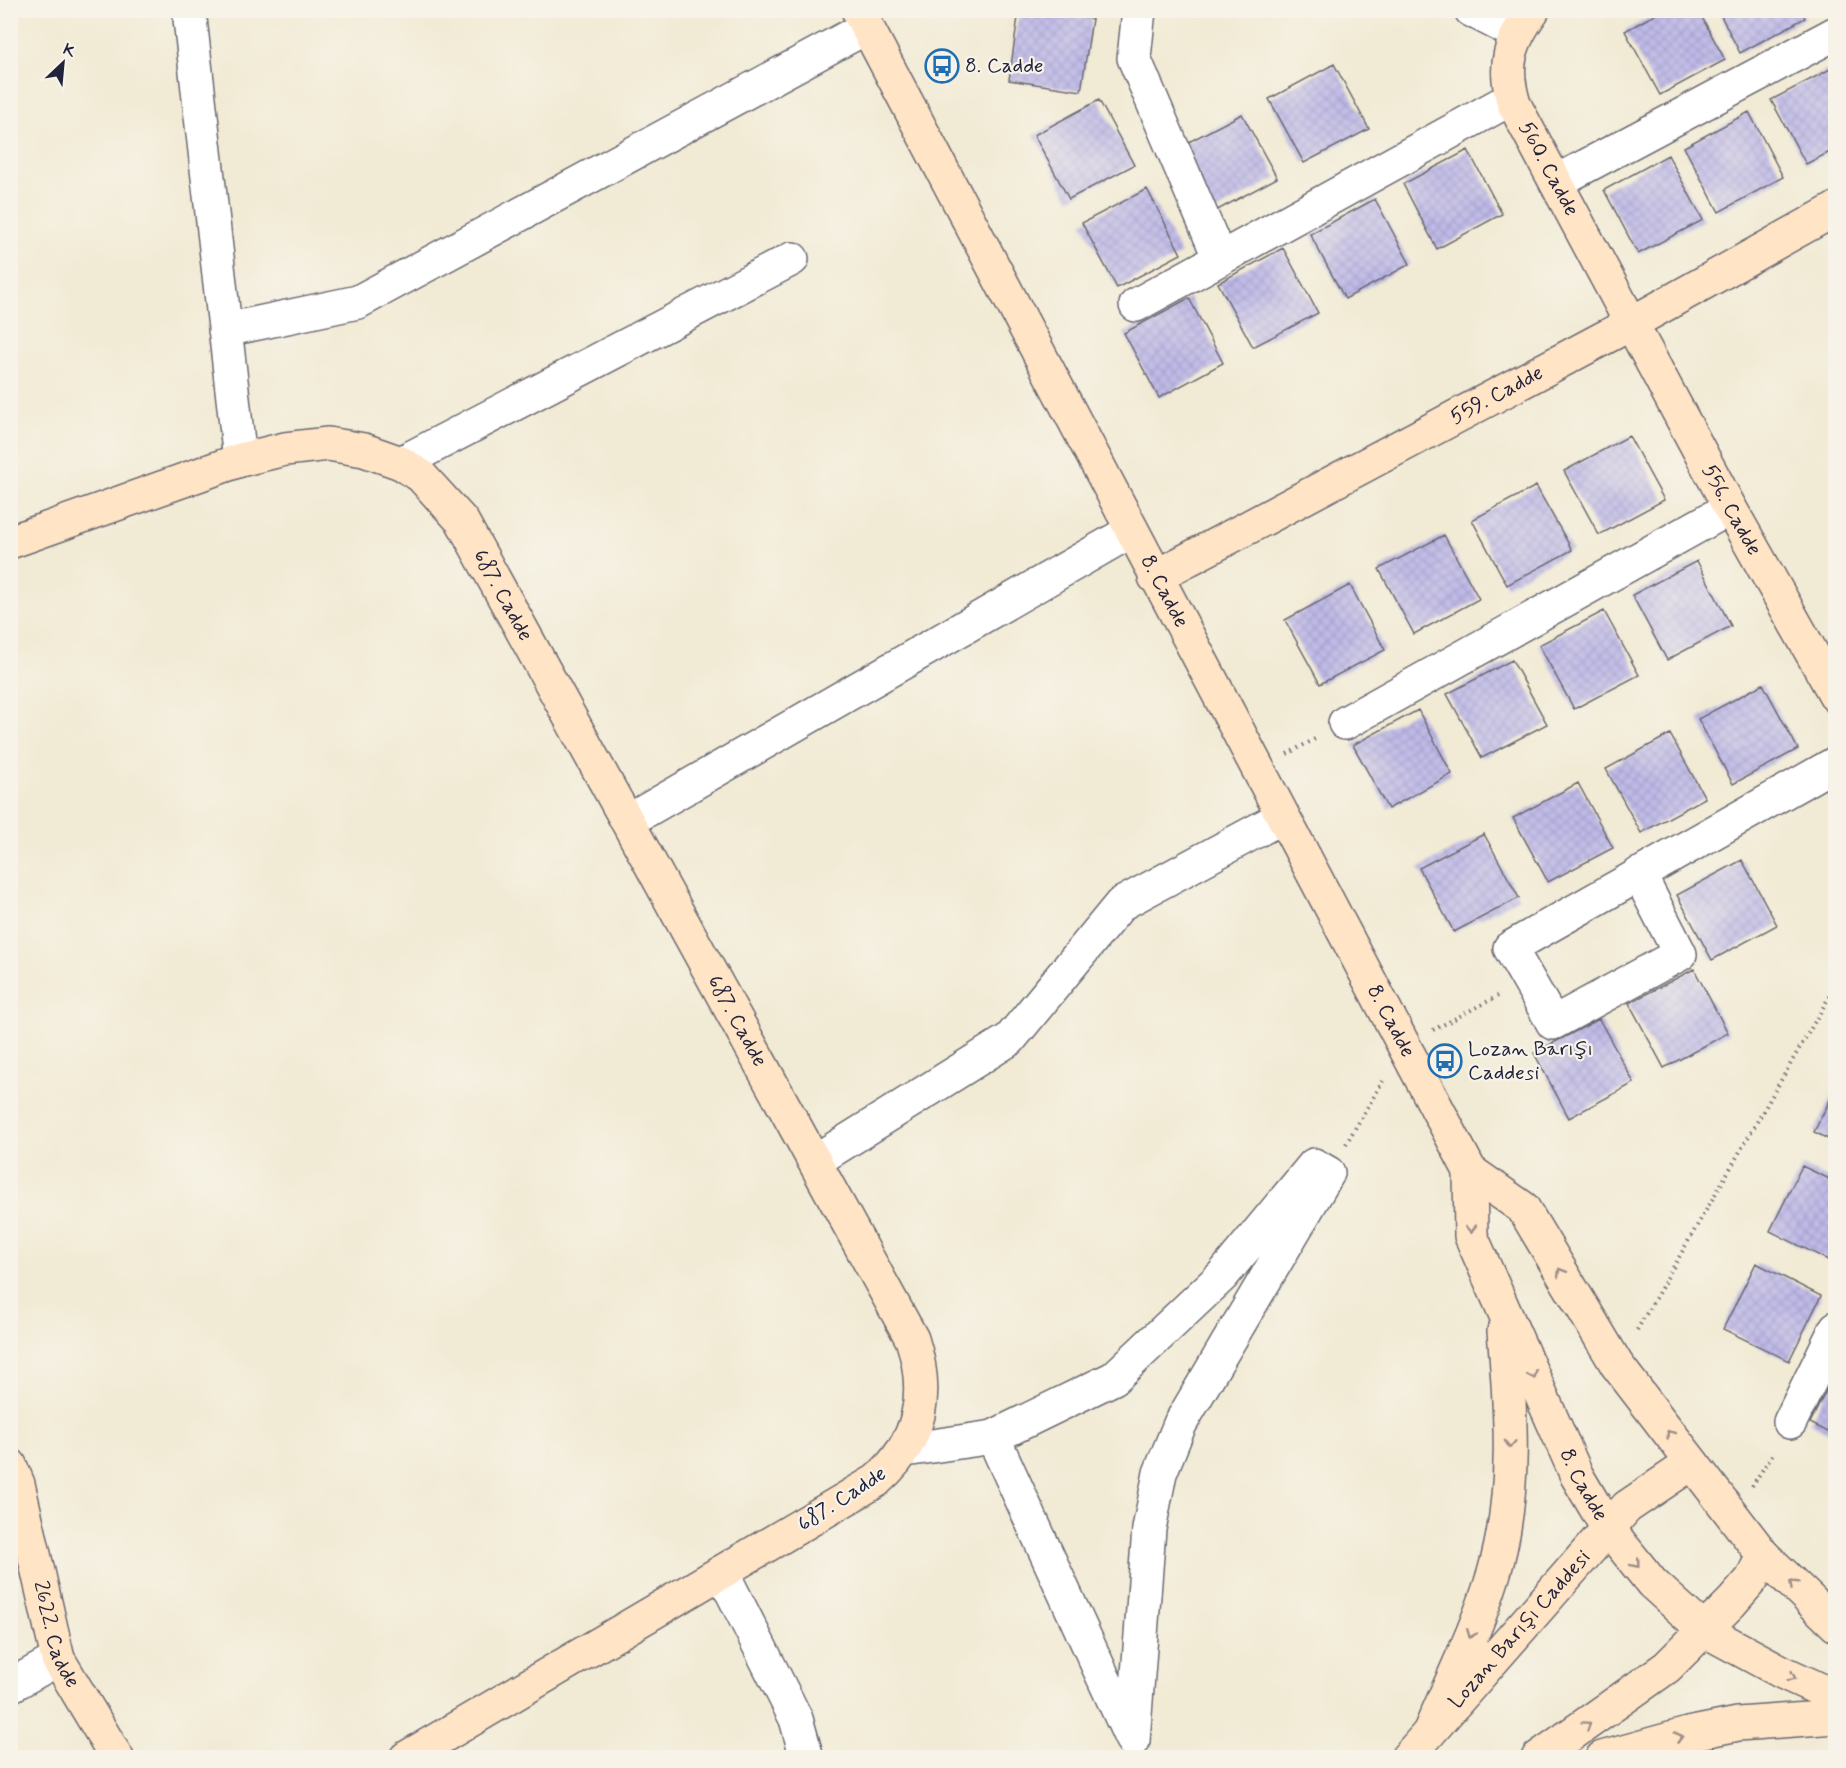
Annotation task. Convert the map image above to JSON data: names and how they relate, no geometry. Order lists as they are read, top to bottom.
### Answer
{
  "streets": {
    "main road": [
      "560. Cadde",
      "559. Cadde",
      "556. Cadde",
      "8. Cadde",
      "687. Cadde",
      "Lozan Barışı Caddesi",
      "2622. Cadde"
    ]
  },
  "crossings": [
    ["560. Cadde", "559. Cadde"],
    ["560. Cadde", "556. Cadde"],
    ["559. Cadde", "556. Cadde"],
    ["559. Cadde", "8. Cadde"],
    ["8. Cadde", "Lozan Barışı Caddesi"]
  ],
  "places": {
    "bus stop": ["8. Cadde", "Lozan Barışı Caddesi"]
  },
  "north": "top right"
}
